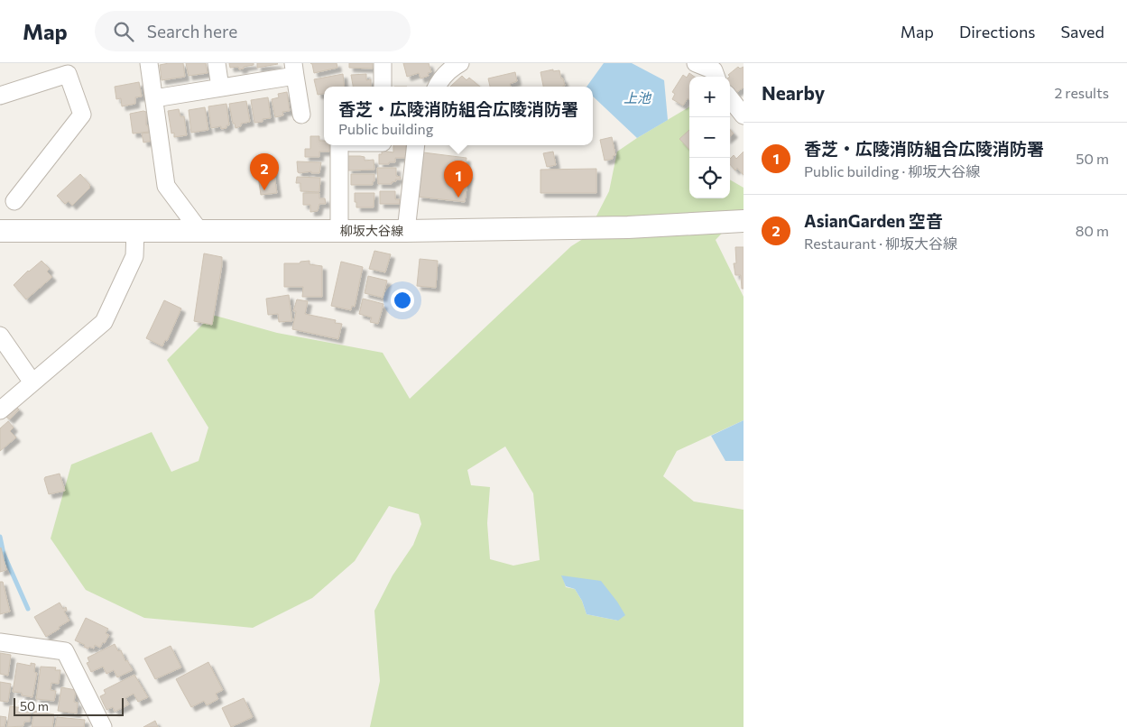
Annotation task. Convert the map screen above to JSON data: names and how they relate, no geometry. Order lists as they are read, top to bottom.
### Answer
{
  "streets": {
    "street": ["柳坂大谷線"]
  },
  "water": ["上池"],
  "scale_bar": "50 m",
  "page": {
    "header": "Map",
    "search": "Search here",
    "nav": ["Map", "Directions", "Saved"],
    "heading": ["Nearby", "2 results"],
    "map_buttons": ["+", "−"],
    "popup": ["香芝・広陵消防組合広陵消防署", "Public building"],
    "list": [
      {
        "mark": "1",
        "name": "香芝・広陵消防組合広陵消防署",
        "note": "Public building · 柳坂大谷線",
        "value": "50 m"
      },
      {
        "mark": "2",
        "name": "AsianGarden 空音",
        "note": "Restaurant · 柳坂大谷線",
        "value": "80 m"
      }
    ],
    "pins": ["2", "1"],
    "scale": "50 m"
  }
}
